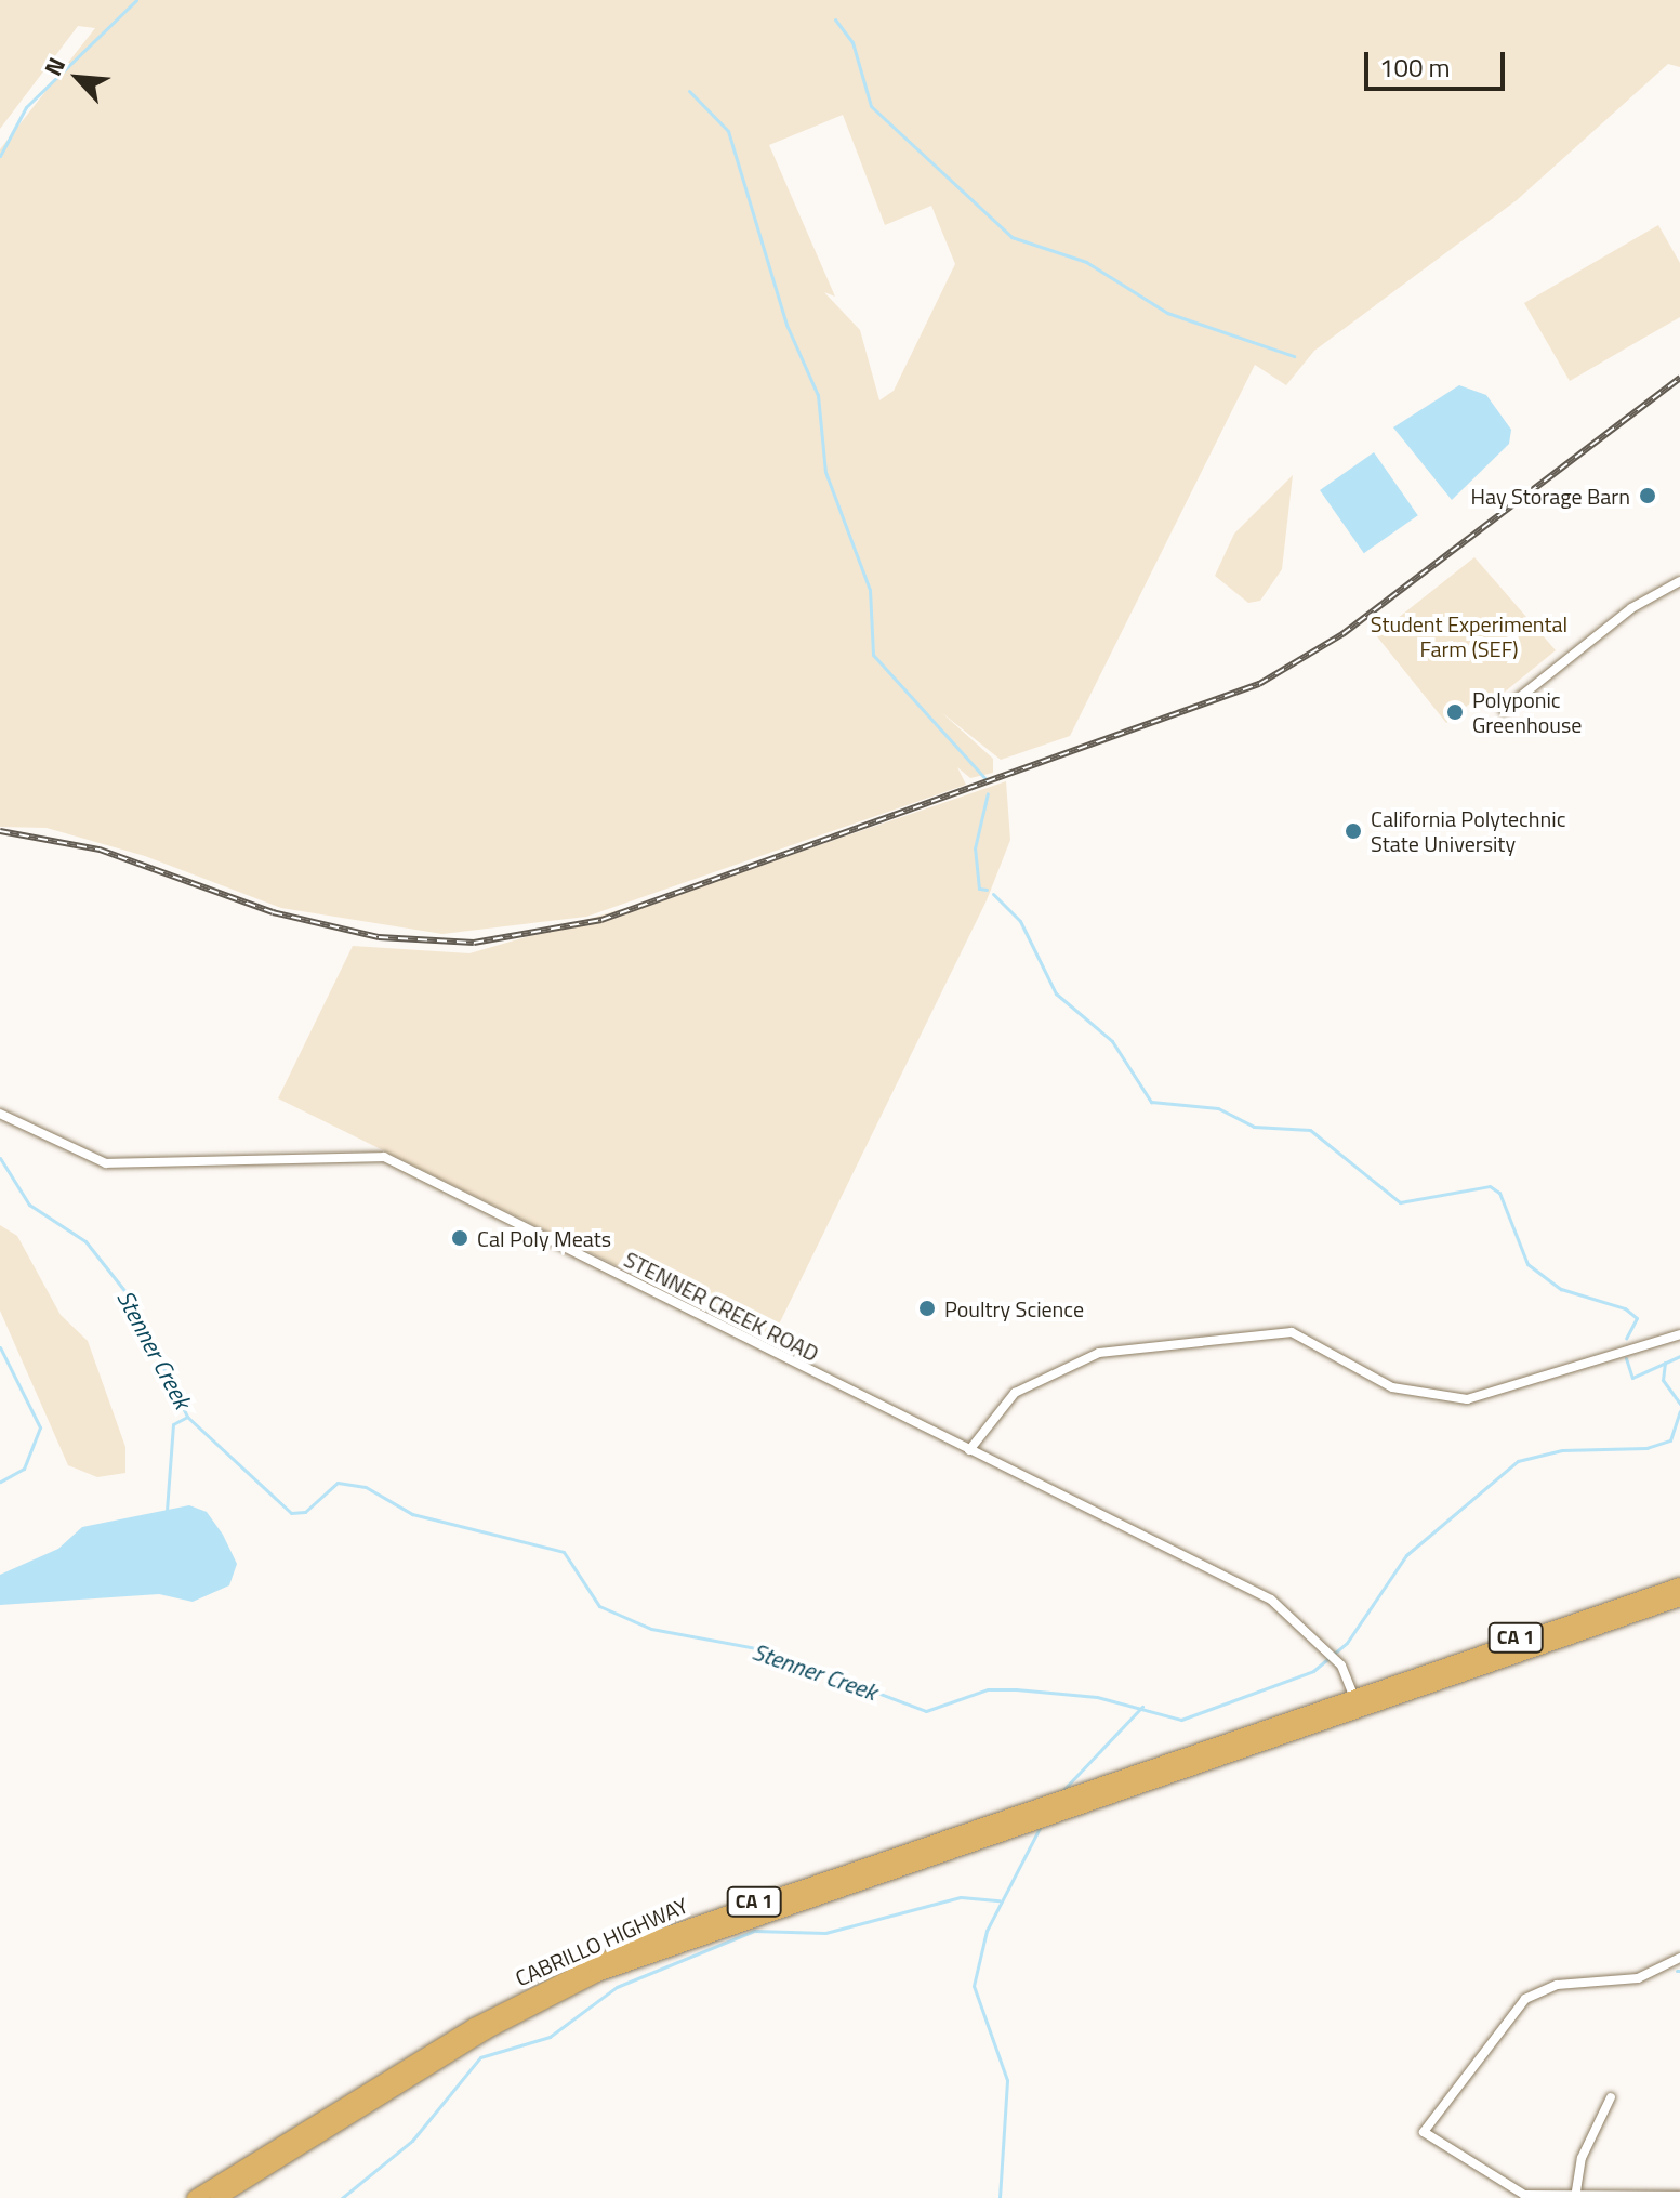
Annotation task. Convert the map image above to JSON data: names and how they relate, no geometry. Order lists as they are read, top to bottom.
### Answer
{
  "streets": {
    "highway": ["CA 1", "CABRILLO HIGHWAY"],
    "street": ["STENNER CREEK ROAD"]
  },
  "crossings": [
    ["STENNER CREEK ROAD", "CA 1"],
    ["STENNER CREEK ROAD", "CABRILLO HIGHWAY"],
    ["CA 1", "CABRILLO HIGHWAY"]
  ],
  "water": ["Stenner Creek"],
  "parks": ["Student Experimental Farm (SEF)"],
  "places": [
    "Hay Storage Barn",
    "Polyponic Greenhouse",
    "California Polytechnic State University",
    "Cal Poly Meats",
    "Poultry Science"
  ],
  "scale_bar": "100 m",
  "north": "top left"
}
